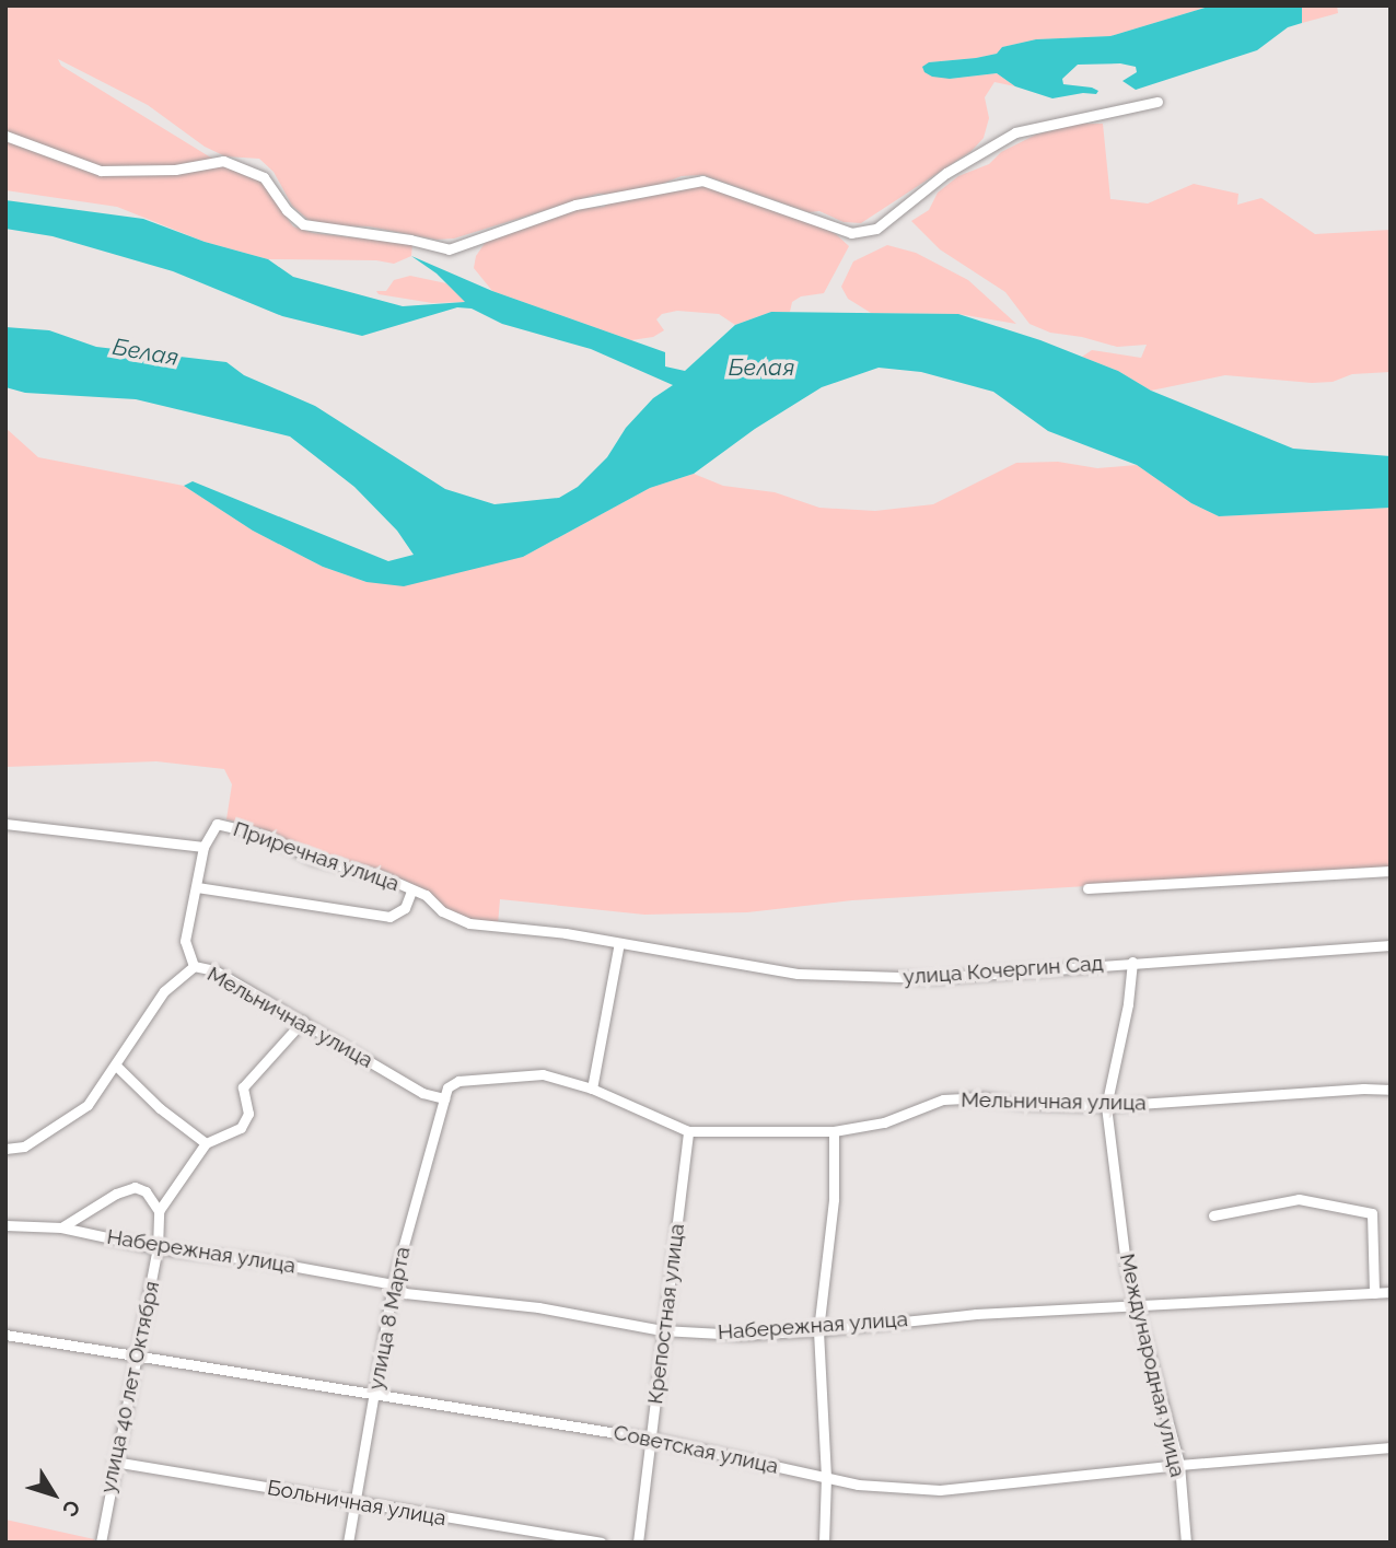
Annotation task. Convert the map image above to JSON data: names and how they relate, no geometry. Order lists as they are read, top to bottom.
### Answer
{
  "streets": {
    "street": [
      "Приречная улица",
      "улица Кочергин Сад",
      "Мельничная улица",
      "Набережная улица",
      "Крепостная улица",
      "улица 8 Марта",
      "Международная улица",
      "улица 40 лет Октября",
      "Советская улица",
      "Больничная улица"
    ]
  },
  "crossings": [
    ["Приречная улица", "улица Кочергин Сад"],
    ["улица Кочергин Сад", "Международная улица"],
    ["Мельничная улица", "Крепостная улица"],
    ["Мельничная улица", "улица 8 Марта"],
    ["Мельничная улица", "Международная улица"],
    ["Набережная улица", "Крепостная улица"],
    ["Набережная улица", "улица 8 Марта"],
    ["Набережная улица", "Международная улица"],
    ["Набережная улица", "улица 40 лет Октября"],
    ["Крепостная улица", "Советская улица"],
    ["улица 8 Марта", "Советская улица"],
    ["улица 8 Марта", "Больничная улица"],
    ["Международная улица", "Советская улица"],
    ["улица 40 лет Октября", "Советская улица"],
    ["улица 40 лет Октября", "Больничная улица"]
  ],
  "water": ["Белая"],
  "north": "bottom right"
}
